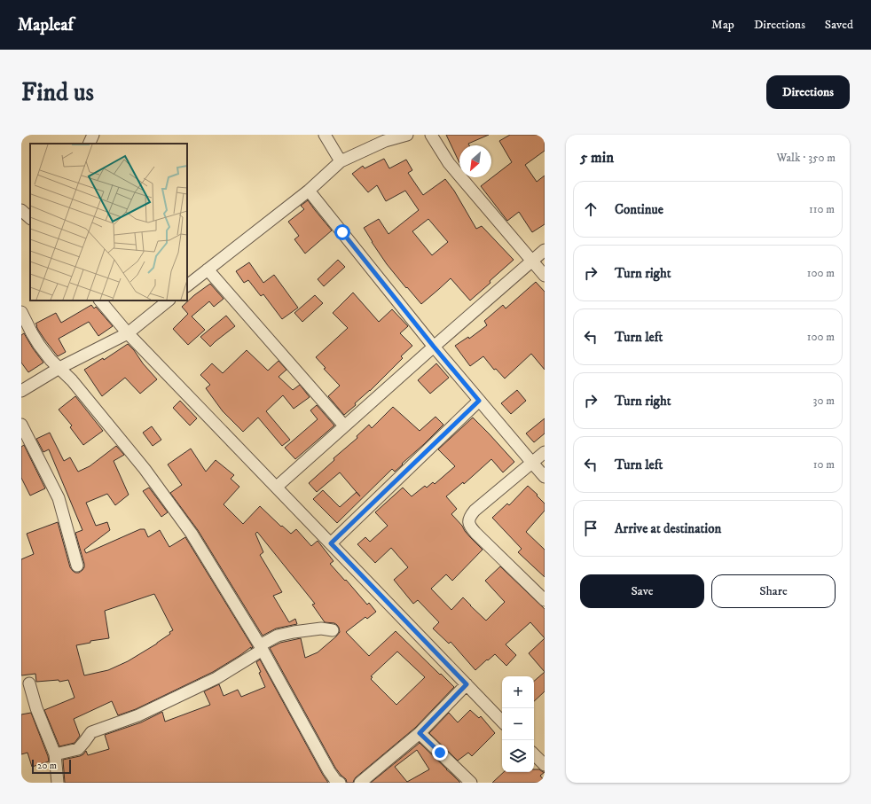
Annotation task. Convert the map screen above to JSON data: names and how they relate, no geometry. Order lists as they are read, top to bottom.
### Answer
{
  "scale_bar": "20 m",
  "north": "bottom left",
  "page": {
    "header": "Mapleaf",
    "nav": ["Map", "Directions", "Saved"],
    "buttons": [
      "Directions",
      ["Save", "Share"]
    ],
    "title": "Find us",
    "heading": ["5 min", "Walk · 350 m"],
    "list": [
      ["Continue", "110 m"],
      ["Turn right", "100 m"],
      ["Turn left", "100 m"],
      ["Turn right", "30 m"],
      ["Turn left", "10 m"],
      "Arrive at destination"
    ],
    "map_buttons": ["+", "−"],
    "scale": "20 m"
  }
}
